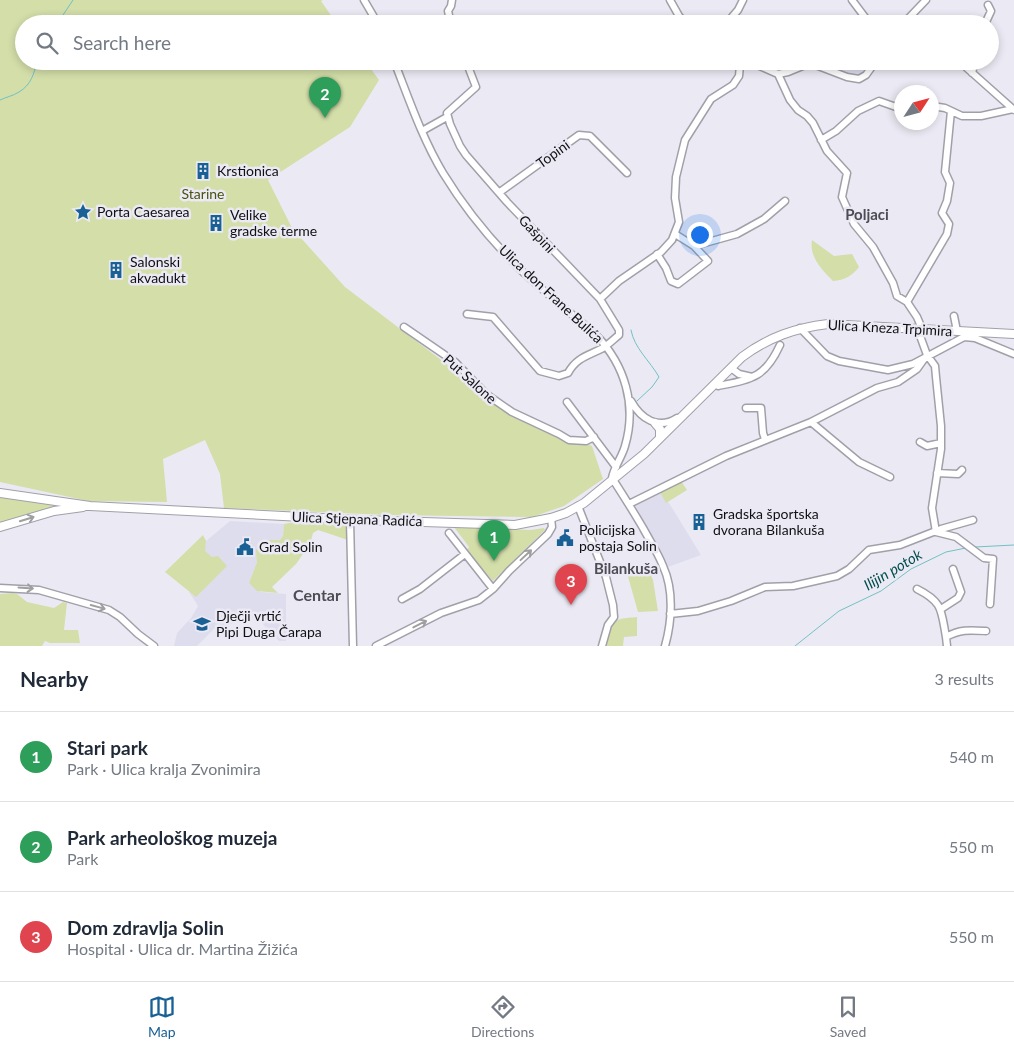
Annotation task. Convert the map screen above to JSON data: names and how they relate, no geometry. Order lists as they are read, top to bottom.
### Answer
{
  "streets": {
    "main road": ["Ulica Kneza Trpimira", "Ulica Stjepana Radića"],
    "street": [
      "Topini",
      "Gašpini",
      "Ulica don Frane Bulića",
      "Put Salone"
    ]
  },
  "crossings": [
    ["Topini", "Gašpini"],
    ["Gašpini", "Ulica don Frane Bulića"],
    ["Ulica don Frane Bulića", "Ulica Kneza Trpimira"],
    ["Ulica don Frane Bulića", "Ulica Stjepana Radića"],
    ["Ulica Kneza Trpimira", "Ulica Stjepana Radića"]
  ],
  "districts": ["Poljaci", "Bilankuša", "Centar"],
  "water": ["Ilijin potok"],
  "parks": ["Starine"],
  "places": {
    "building": [
      "Krstionica",
      "Velike gradske terme",
      "Salonski akvadukt",
      "Gradska športska dvorana Bilankuša"
    ],
    "place": ["Porta Caesarea"],
    "public building": ["Policijska postaja Solin", "Grad Solin"],
    "school or university": ["Dječji vrtić Pipi Duga Čarapa"]
  },
  "north": "top right",
  "page": {
    "search": "Search here",
    "pins": ["2", "1", "3"],
    "heading": ["Nearby", "3 results"],
    "list": [
      {
        "mark": "1",
        "name": "Stari park",
        "note": "Park · Ulica kralja Zvonimira",
        "value": "540 m"
      },
      {
        "mark": "2",
        "name": "Park arheološkog muzeja",
        "note": "Park",
        "value": "550 m"
      },
      {
        "mark": "3",
        "name": "Dom zdravlja Solin",
        "note": "Hospital · Ulica dr. Martina Žižića",
        "value": "550 m"
      }
    ],
    "nav": ["Map", "Directions", "Saved"]
  }
}
